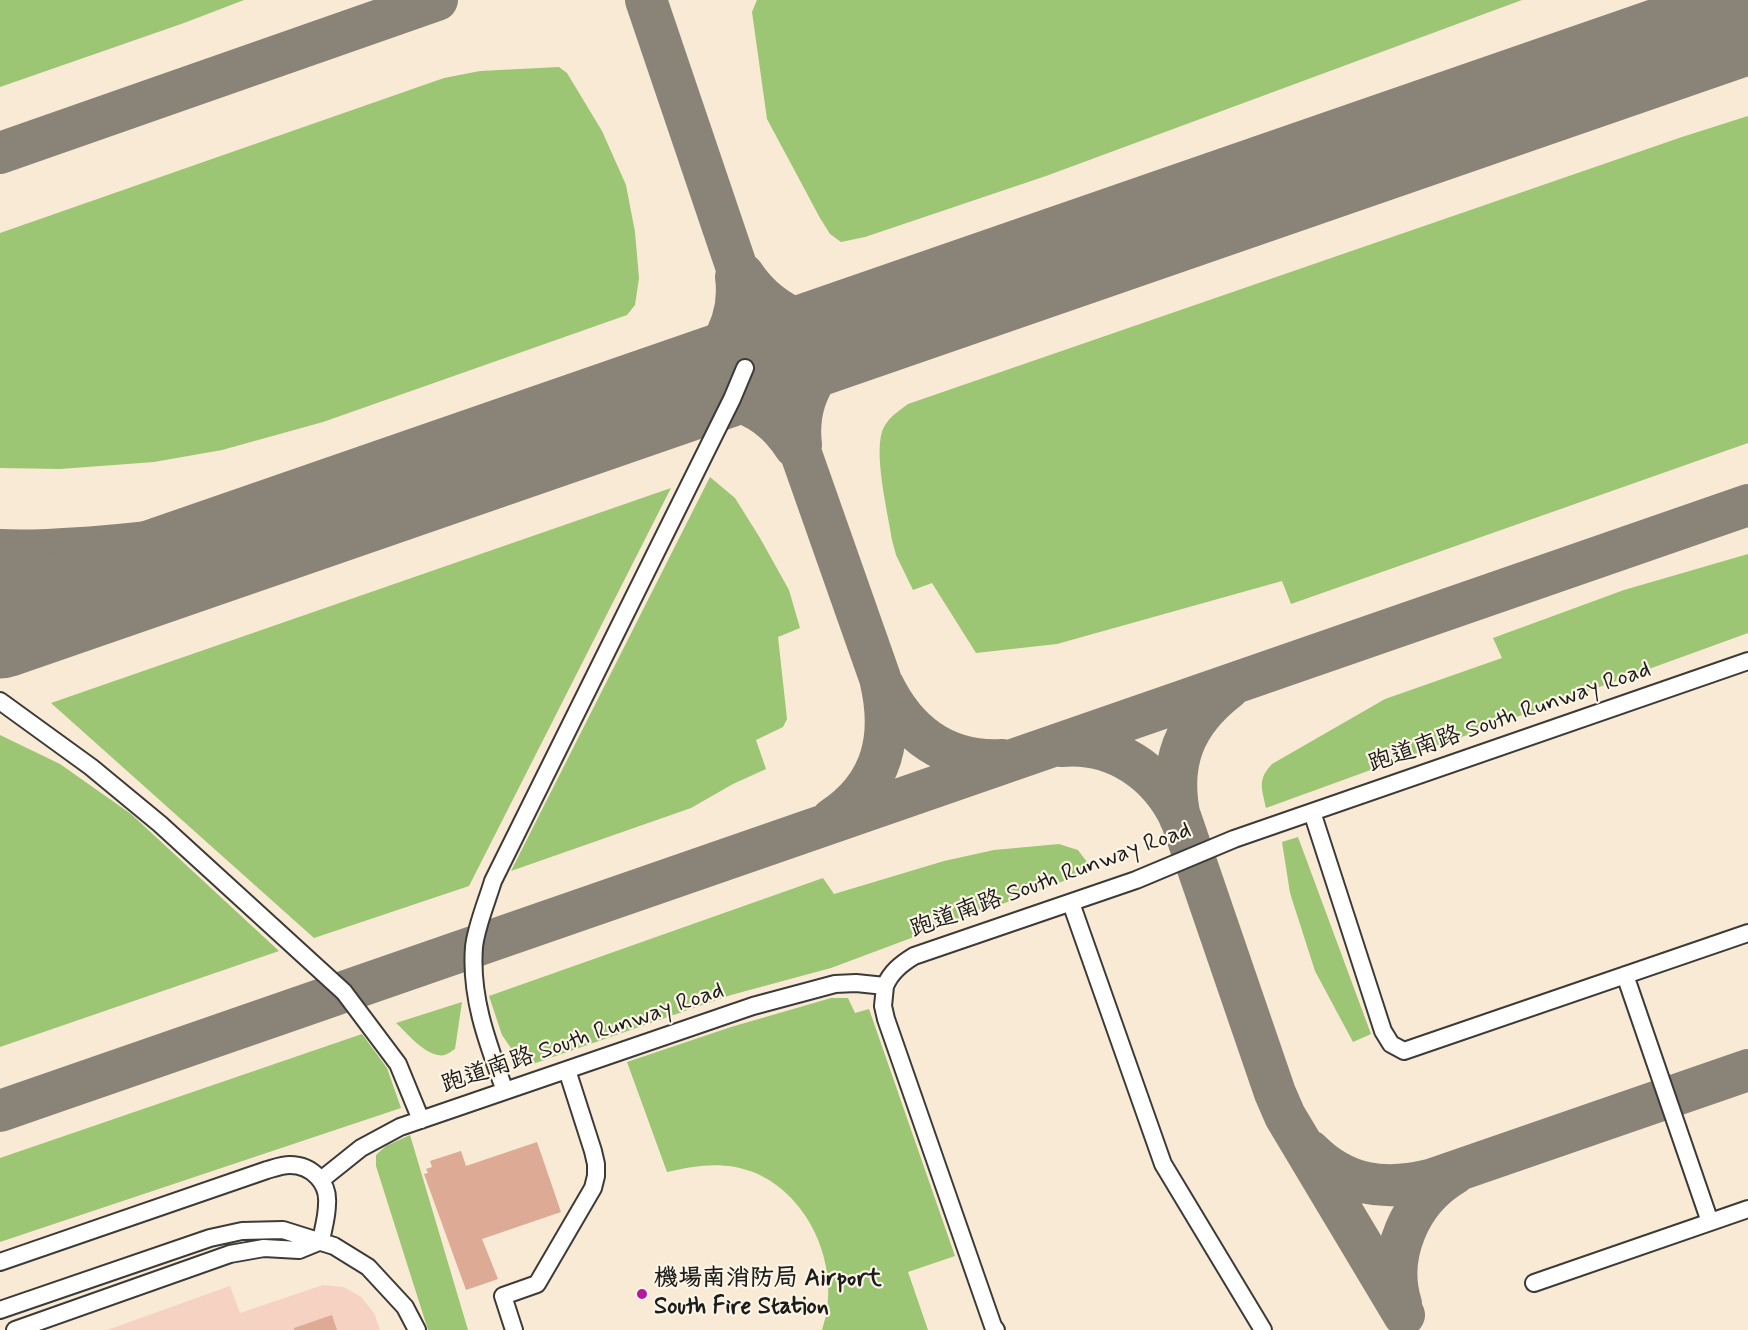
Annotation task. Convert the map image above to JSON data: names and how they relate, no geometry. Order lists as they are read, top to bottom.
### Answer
{
  "streets": {
    "lane": ["跑道南路 South Runway Road"]
  },
  "places": ["機場南消防局 Airport South Fire Station"]
}
